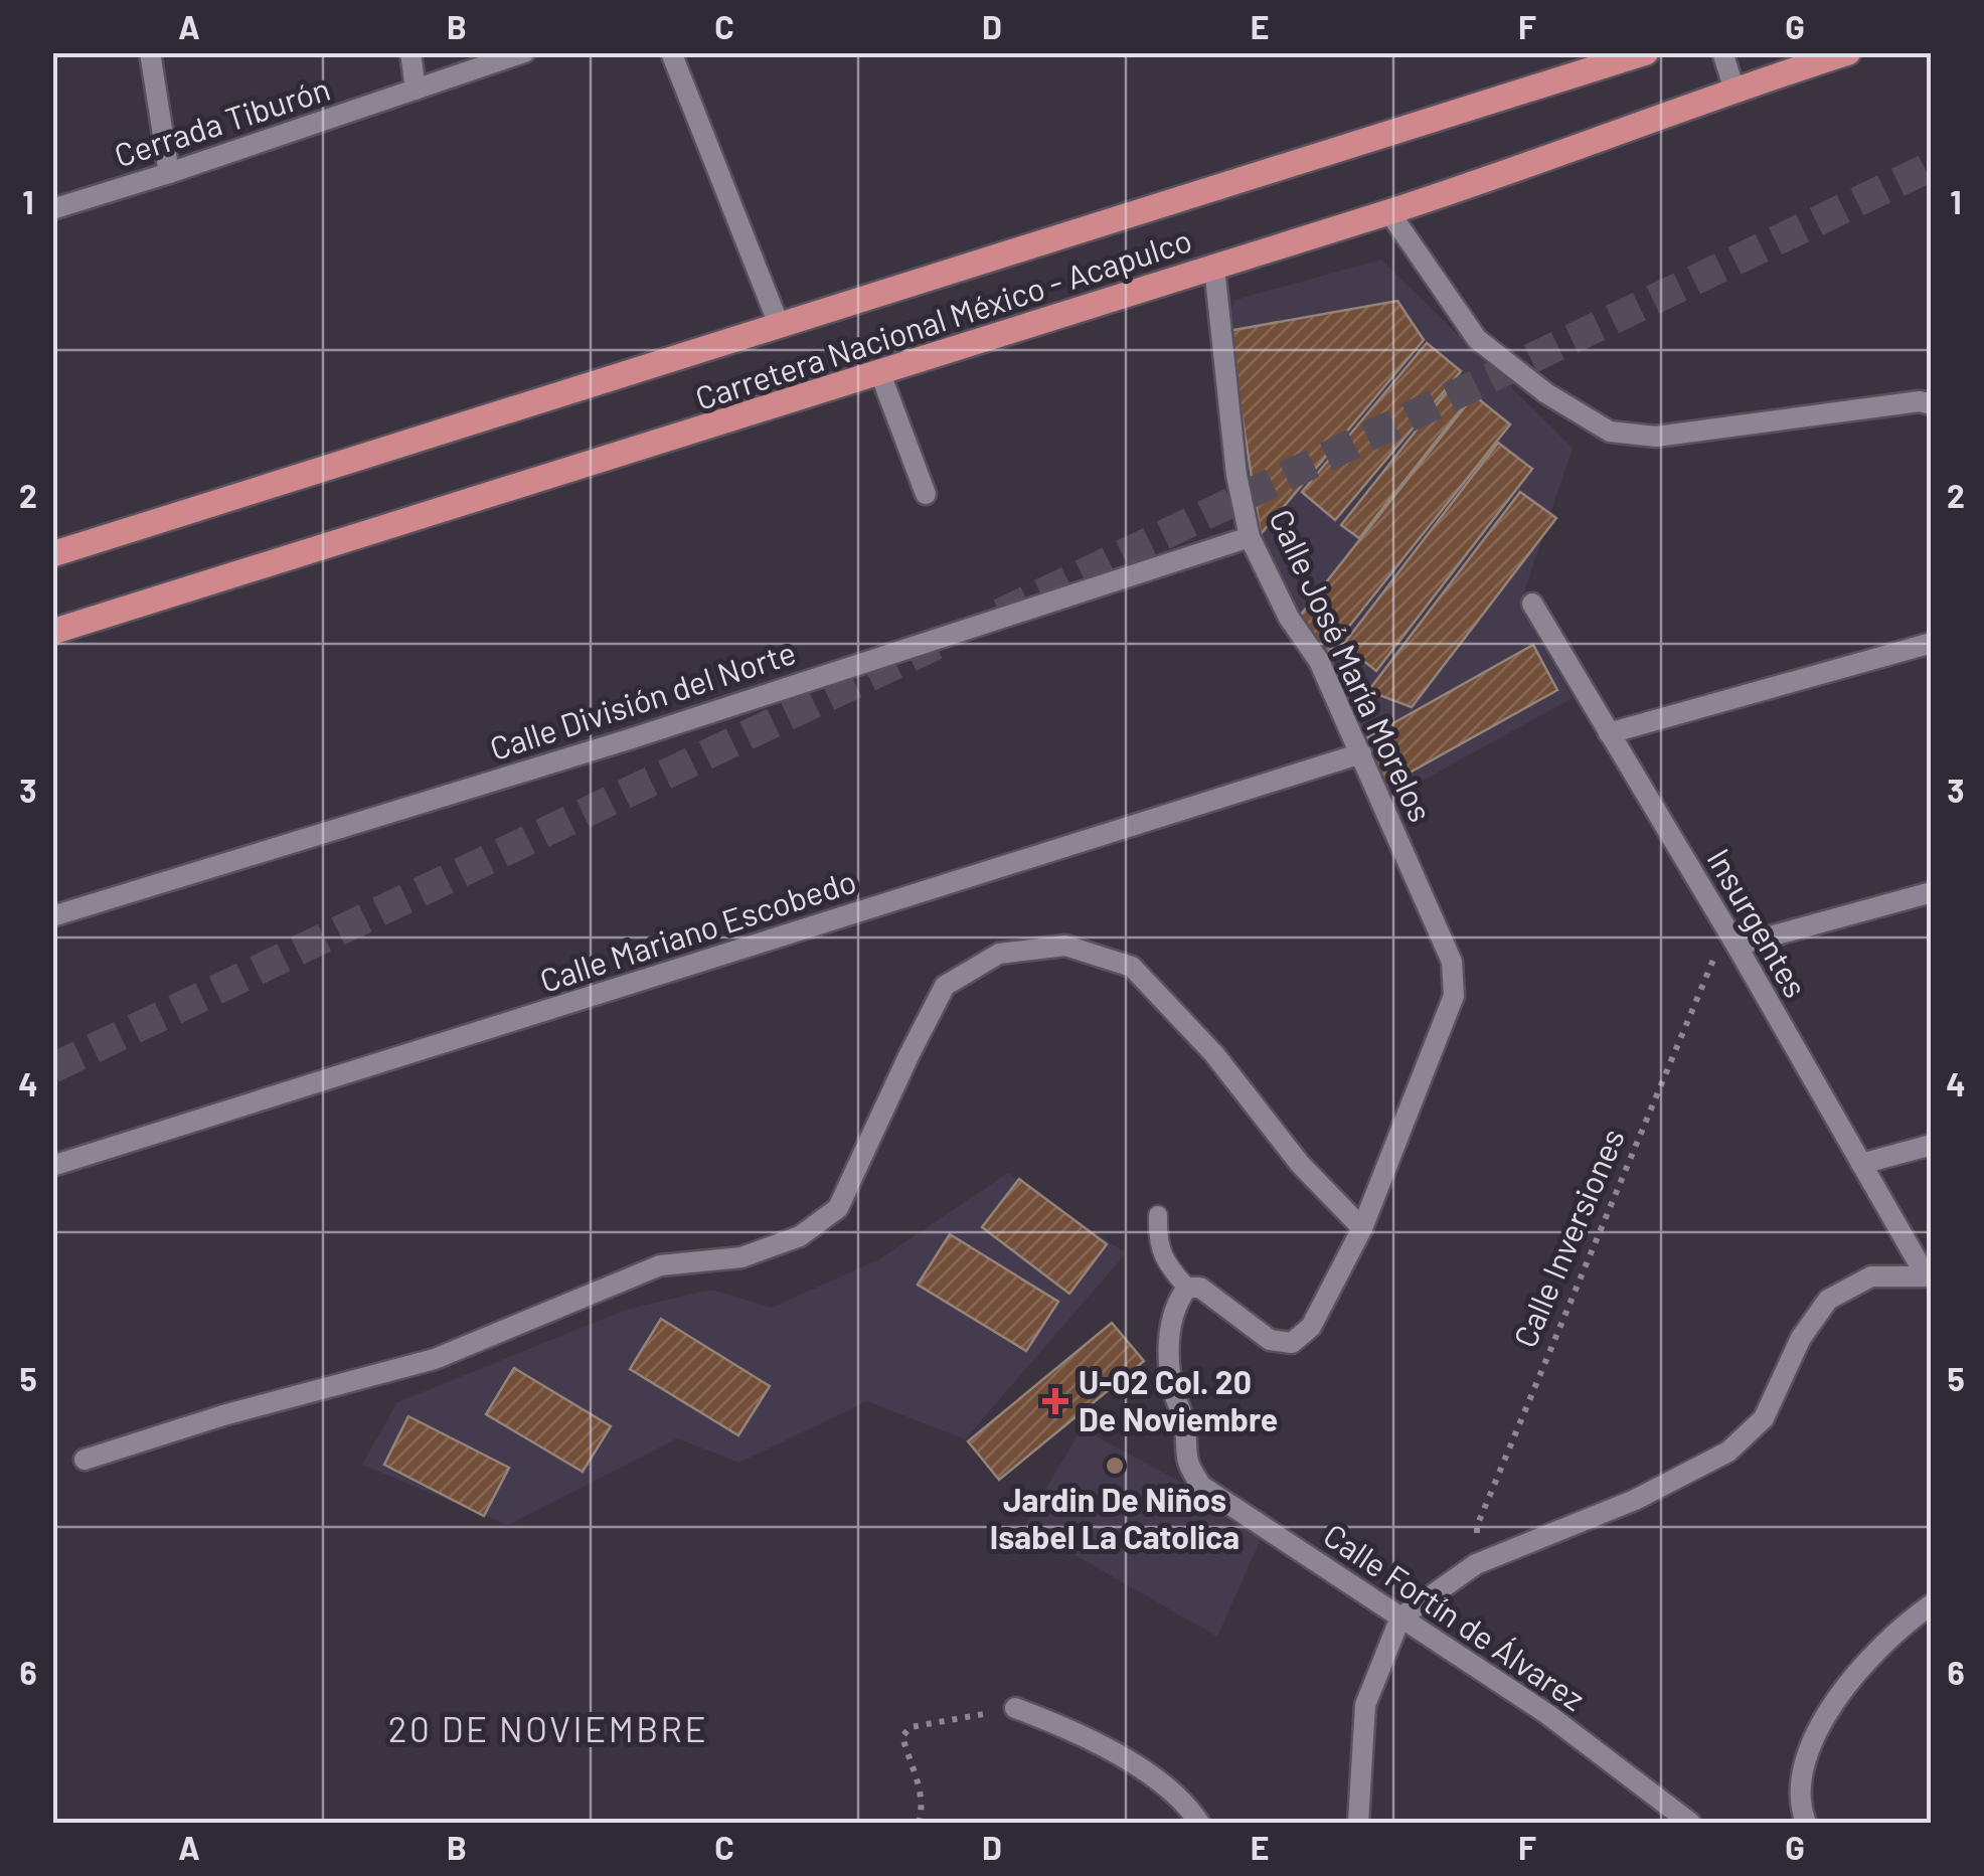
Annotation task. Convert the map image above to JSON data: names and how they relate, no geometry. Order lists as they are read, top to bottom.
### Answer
{
  "streets": {
    "main road": ["Carretera Nacional México - Acapulco"],
    "street": [
      "Cerrada Tiburón",
      "Calle José María Morelos",
      "Calle División del Norte",
      "Insurgentes",
      "Calle Mariano Escobedo",
      "Calle Fortín de Álvarez"
    ],
    "path": ["Calle Inversiones"]
  },
  "crossings": [
    ["Carretera Nacional México - Acapulco", "Calle José María Morelos"],
    ["Calle José María Morelos", "Calle División del Norte"],
    ["Calle José María Morelos", "Calle Mariano Escobedo"],
    ["Calle José María Morelos", "Calle Fortín de Álvarez"],
    ["Insurgentes", "Calle Inversiones"]
  ],
  "districts": ["20 DE NOVIEMBRE"],
  "places": {
    "health": ["U-02 Col. 20 De Noviembre"],
    "other": ["Jardin De Niños Isabel La Catolica"]
  },
  "grid": {
    "columns": [
      "A",
      "B",
      "C",
      "D",
      "E",
      "F",
      "G"
    ],
    "rows": [
      "1",
      "2",
      "3",
      "4",
      "5",
      "6"
    ]
  }
}
